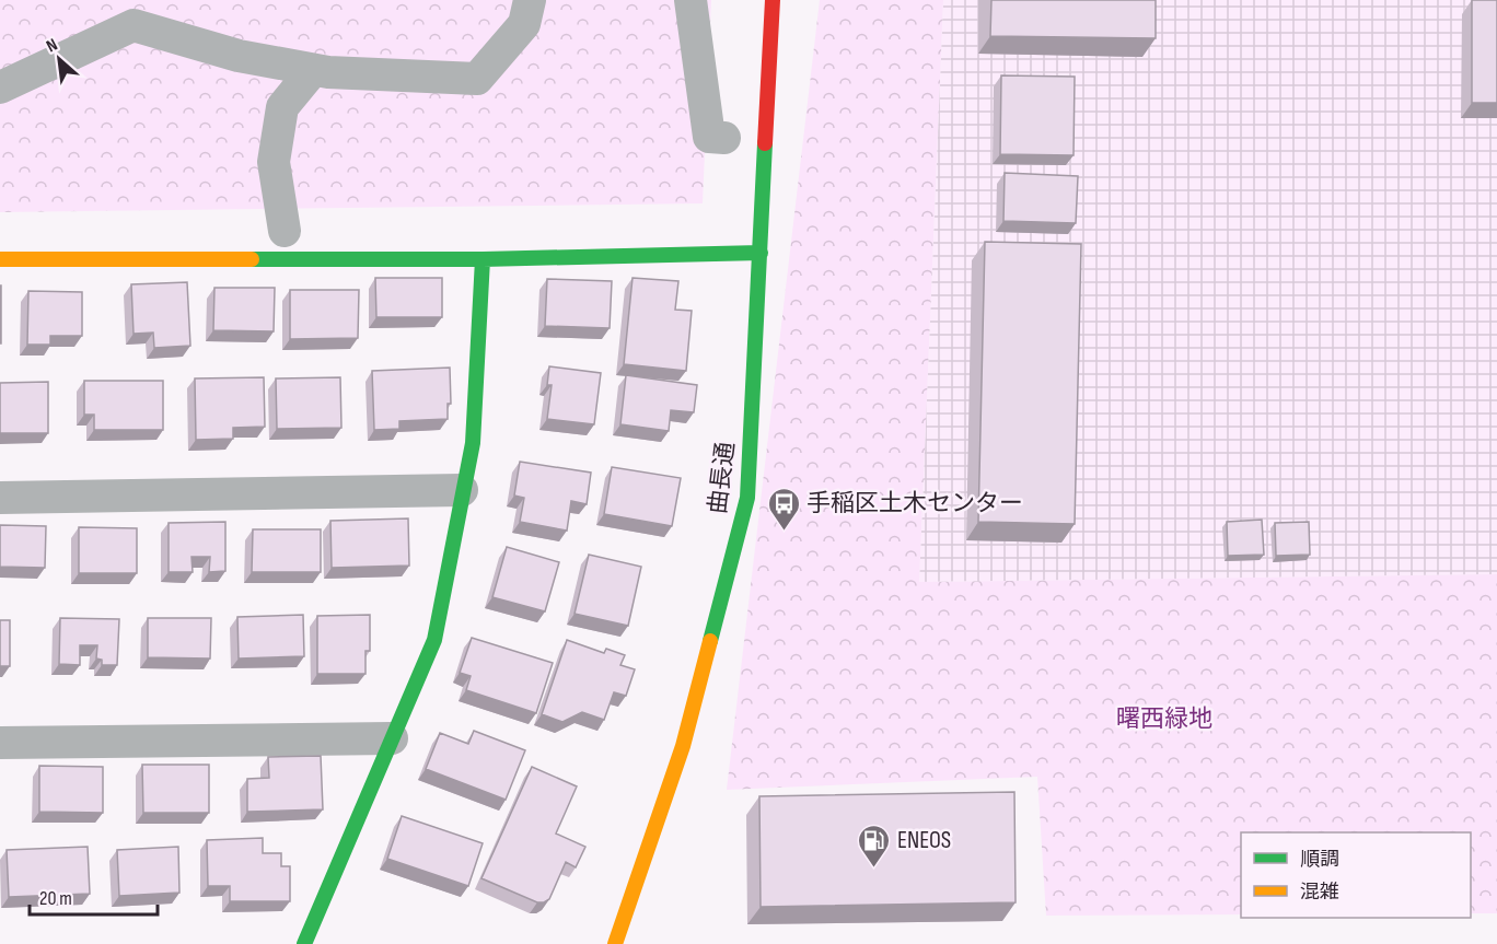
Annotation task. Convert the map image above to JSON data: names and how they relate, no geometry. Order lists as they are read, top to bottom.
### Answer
{
  "streets": {
    "street": ["曲長通"]
  },
  "parks": ["曙西緑地"],
  "places": {
    "bus stop": ["手稲区土木センター"],
    "fuel station": ["ENEOS"]
  },
  "legend": ["順調", "混雑"],
  "scale_bar": "20 m",
  "north": "top left"
}
